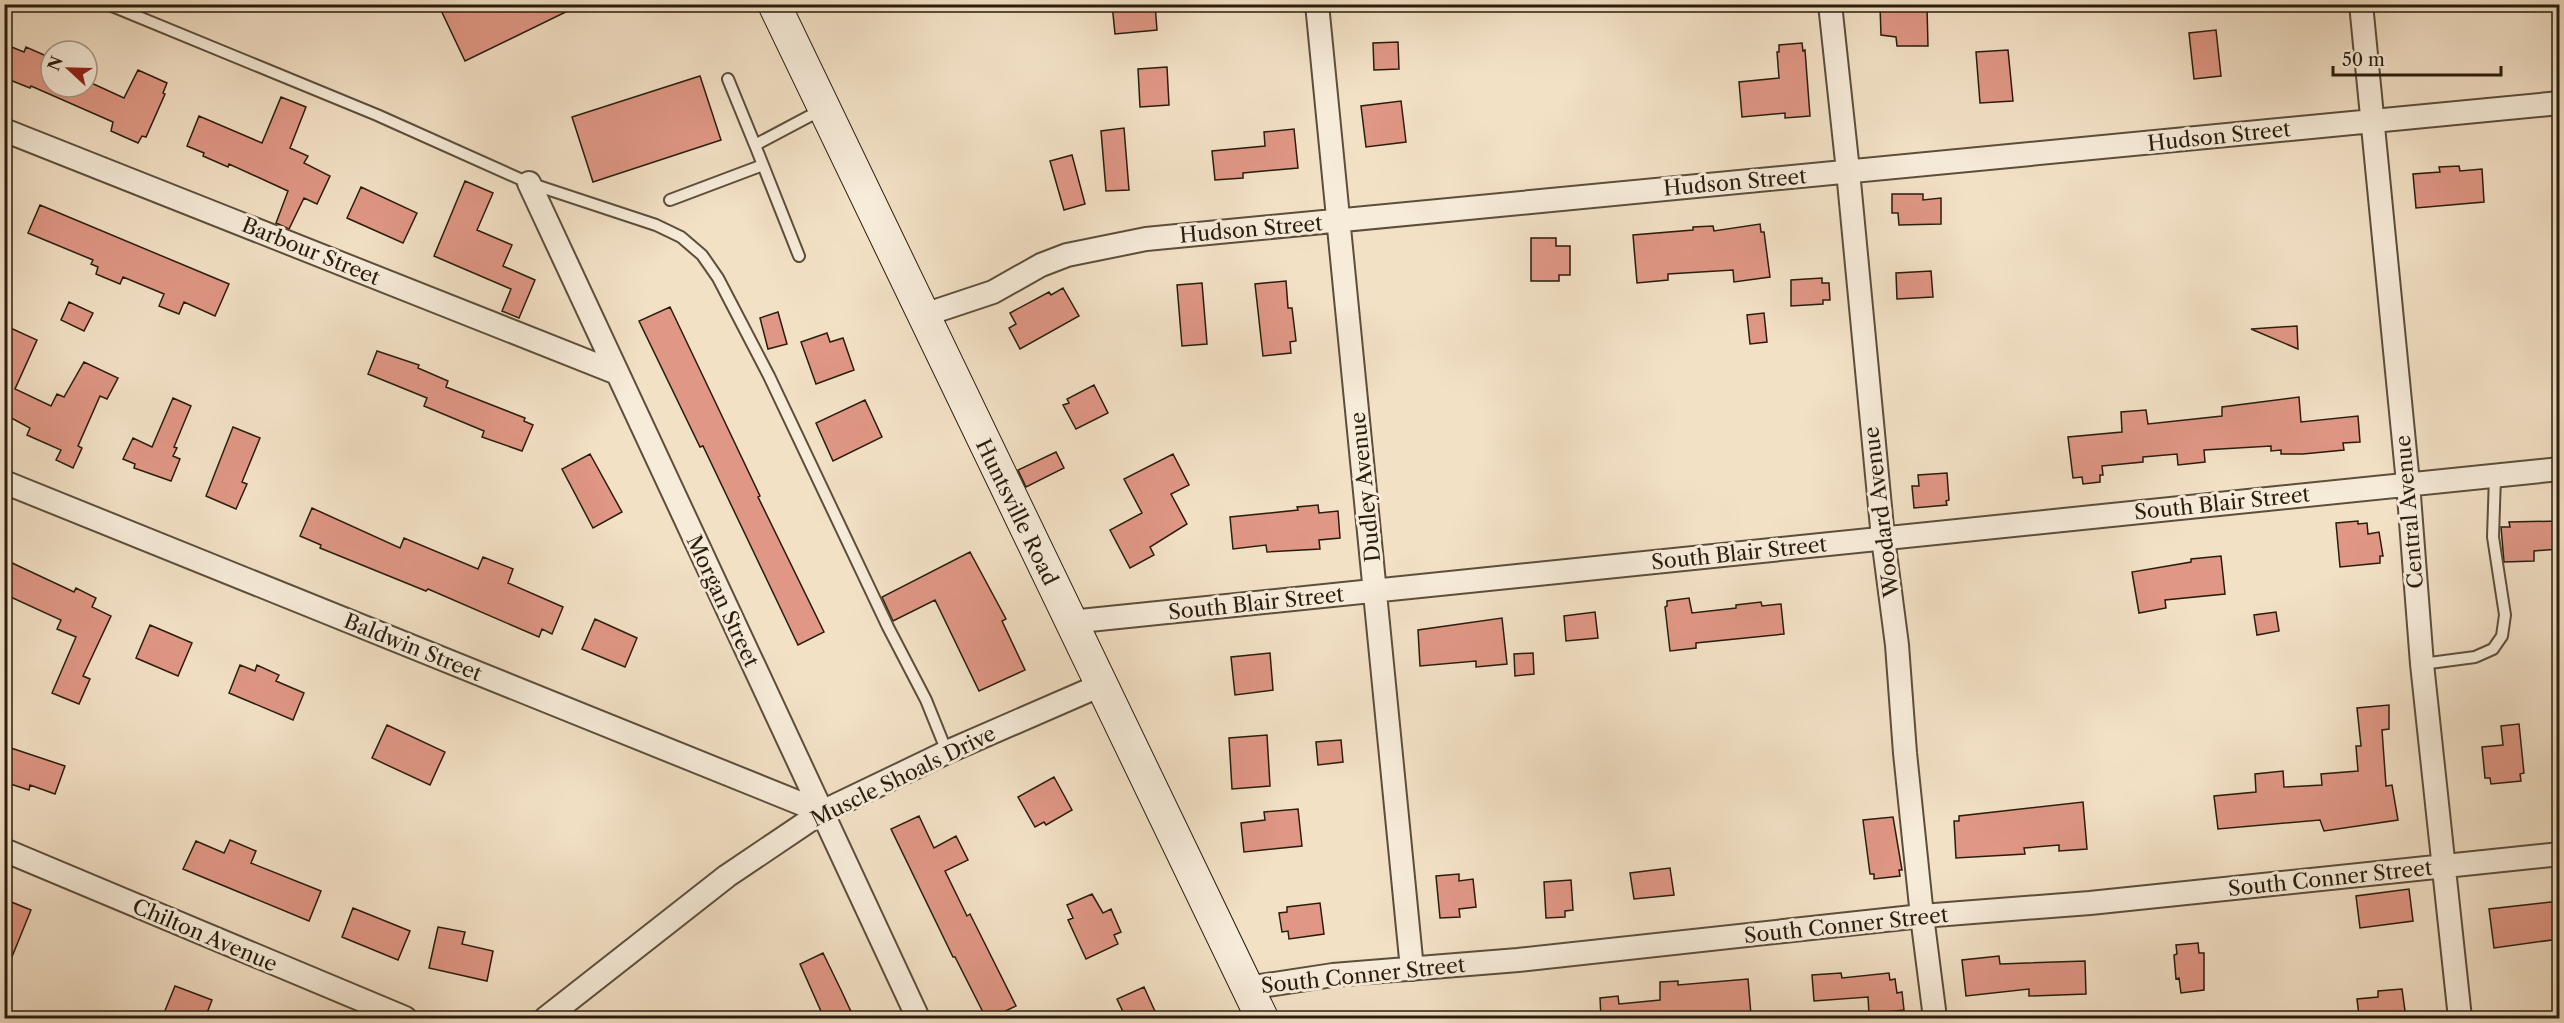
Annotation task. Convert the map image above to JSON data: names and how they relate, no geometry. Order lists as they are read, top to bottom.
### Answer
{
  "streets": {
    "main road": ["Huntsville Road"],
    "street": [
      "Hudson Street",
      "Barbour Street",
      "Dudley Avenue",
      "South Blair Street",
      "Woodard Avenue",
      "Central Avenue",
      "Morgan Street",
      "Baldwin Street",
      "Muscle Shoals Drive",
      "South Conner Street",
      "Chilton Avenue"
    ]
  },
  "crossings": [
    ["Hudson Street", "Dudley Avenue"],
    ["Hudson Street", "Huntsville Road"],
    ["Hudson Street", "Woodard Avenue"],
    ["Hudson Street", "Central Avenue"],
    ["Barbour Street", "Morgan Street"],
    ["Dudley Avenue", "South Blair Street"],
    ["Dudley Avenue", "South Conner Street"],
    ["South Blair Street", "Huntsville Road"],
    ["South Blair Street", "Woodard Avenue"],
    ["South Blair Street", "Central Avenue"],
    ["Huntsville Road", "Muscle Shoals Drive"],
    ["Huntsville Road", "South Conner Street"],
    ["Woodard Avenue", "South Conner Street"],
    ["Central Avenue", "South Conner Street"],
    ["Morgan Street", "Baldwin Street"],
    ["Morgan Street", "Muscle Shoals Drive"],
    ["Baldwin Street", "Muscle Shoals Drive"]
  ],
  "scale_bar": "50 m",
  "north": "left"
}
